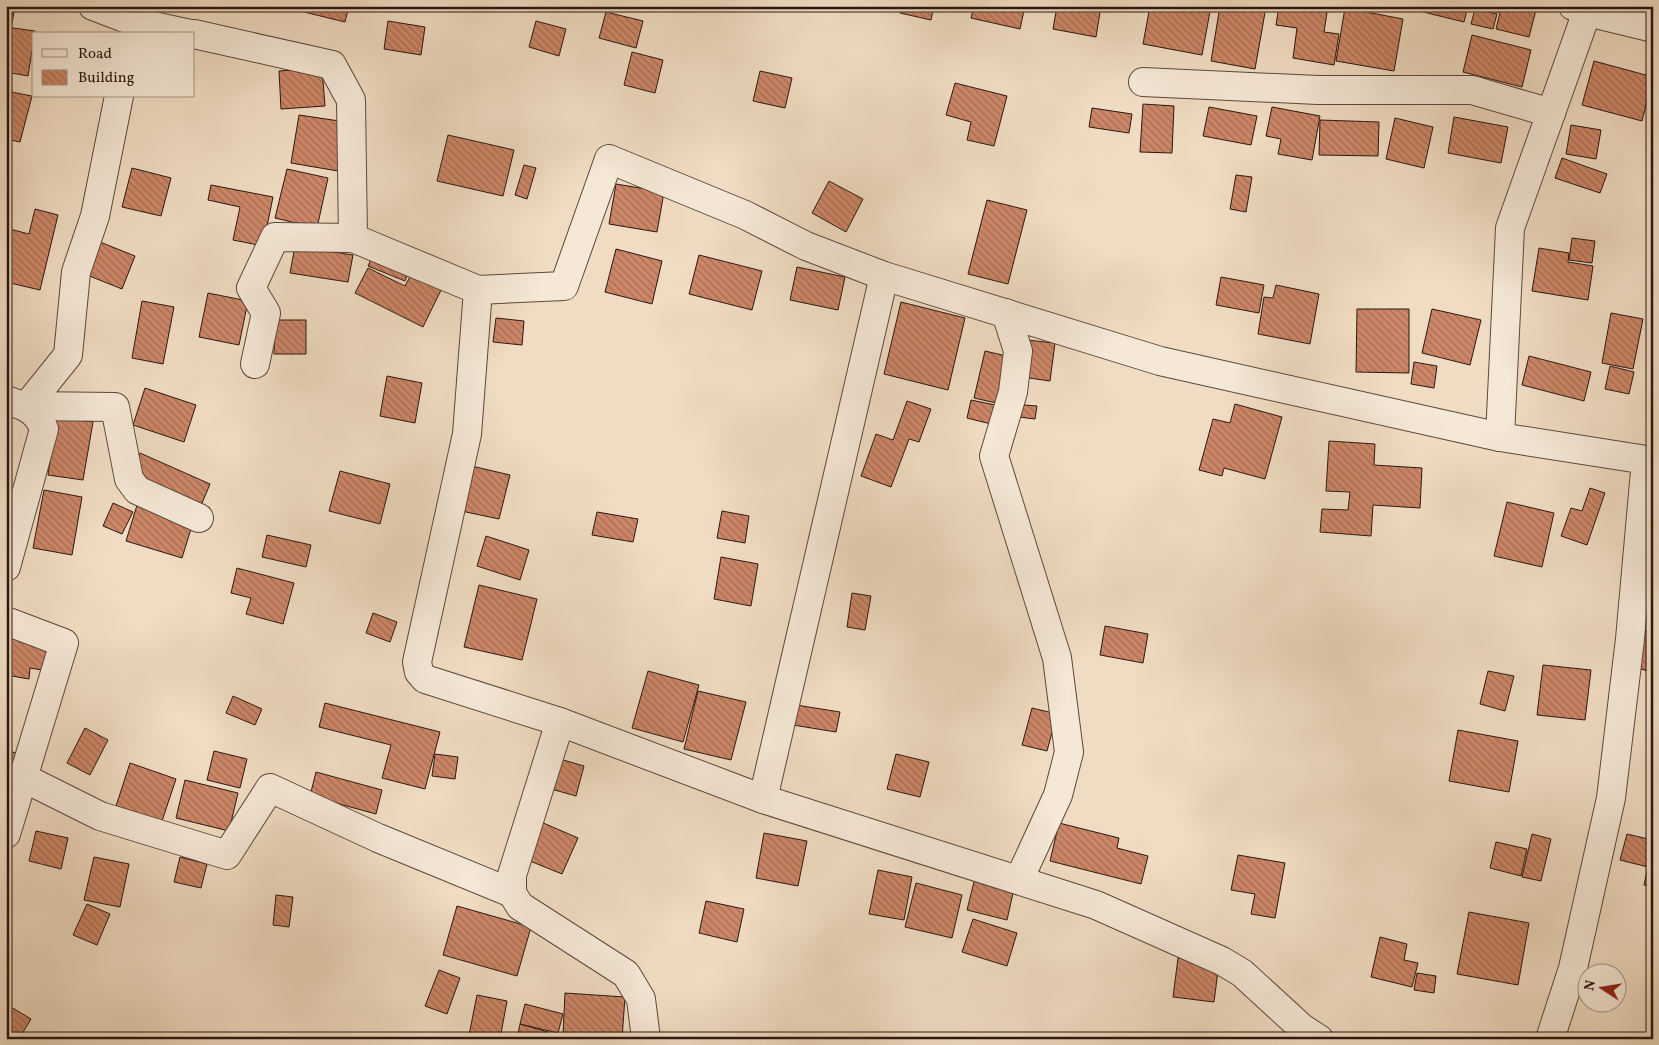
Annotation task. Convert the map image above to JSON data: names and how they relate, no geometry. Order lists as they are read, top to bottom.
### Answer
{
  "legend": ["Road", "Building"],
  "north": "left"
}
